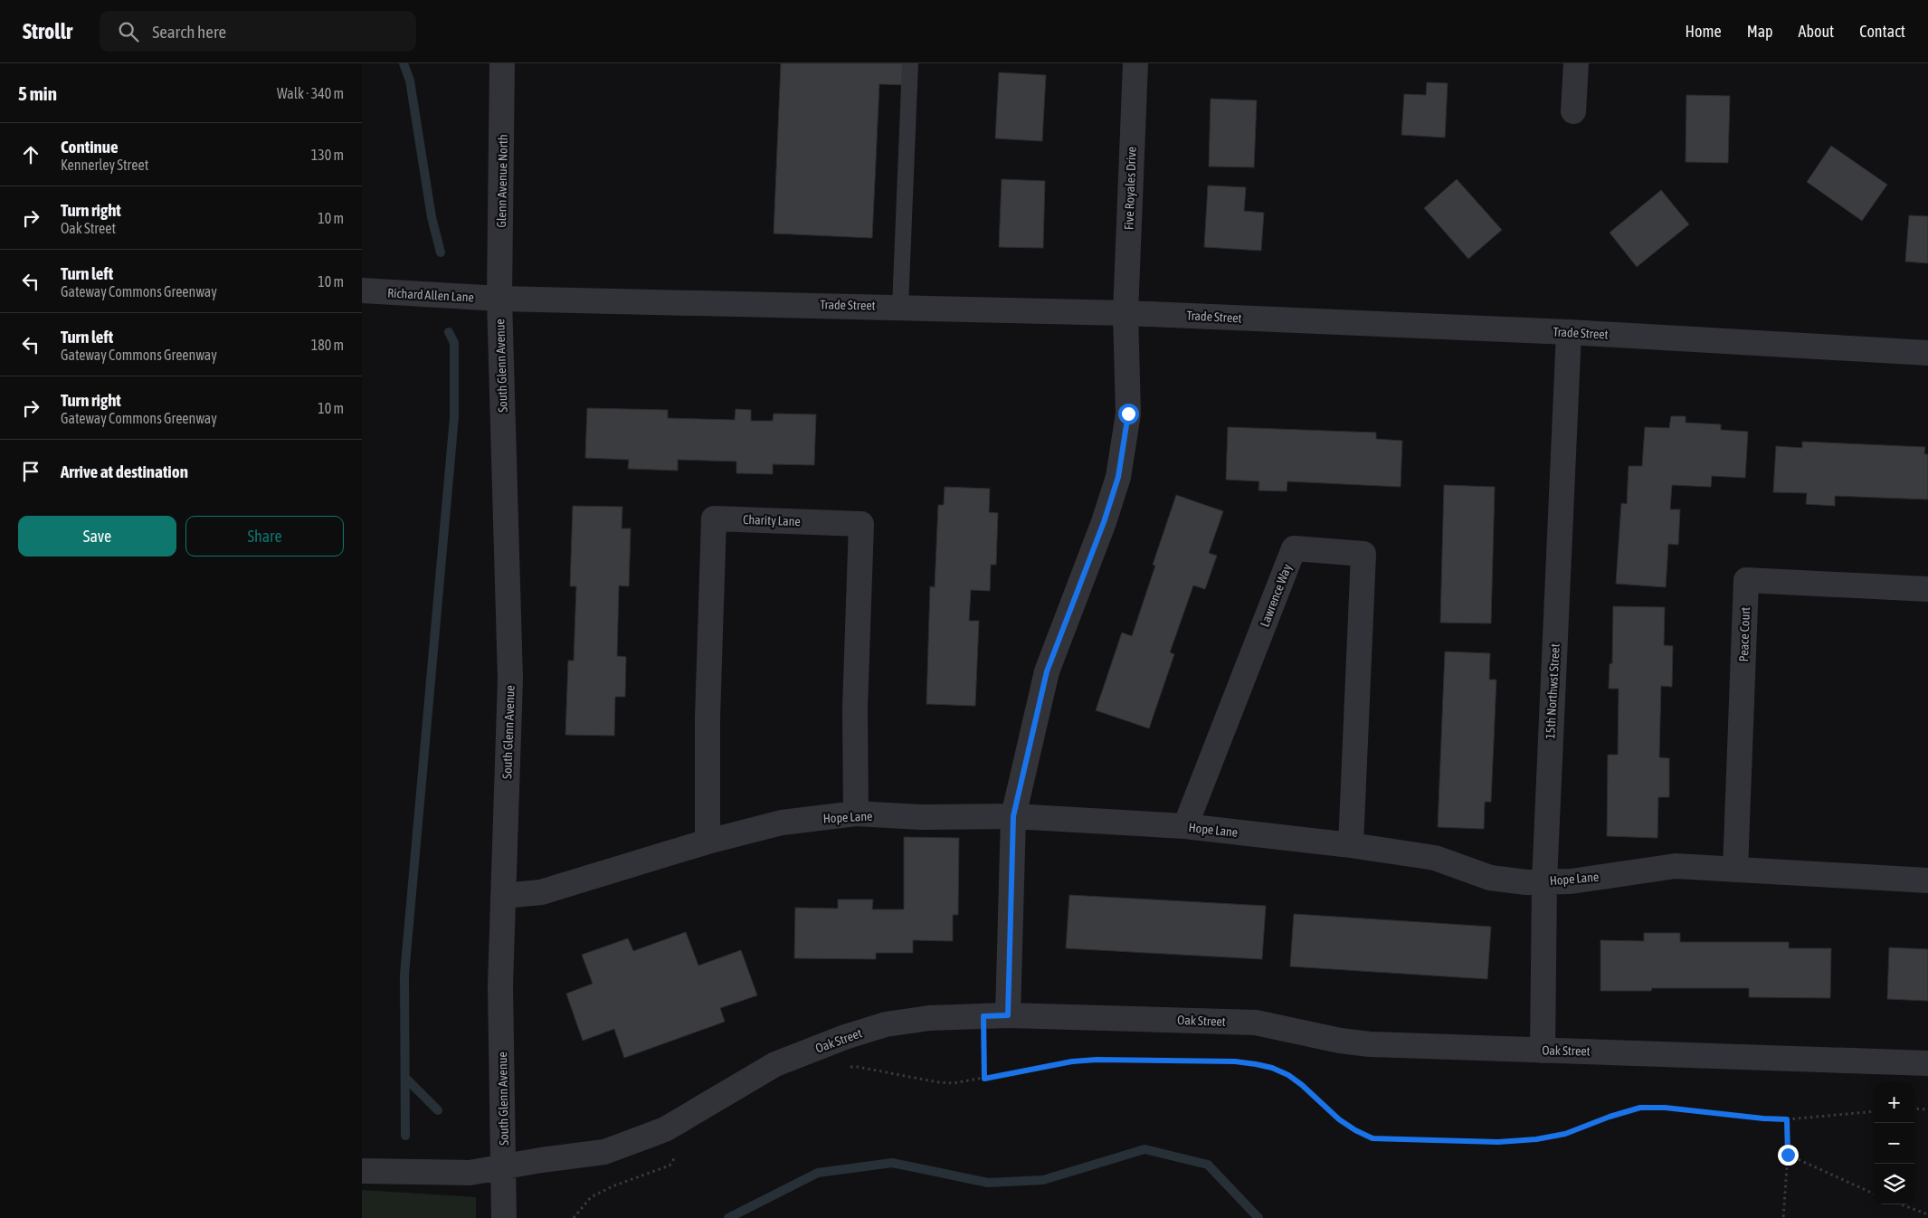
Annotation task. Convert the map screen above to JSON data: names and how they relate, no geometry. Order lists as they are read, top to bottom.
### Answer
{
  "streets": {
    "street": [
      "Glenn Avenue North",
      "Five Royales Drive",
      "Richard Allen Lane",
      "Trade Street",
      "South Glenn Avenue",
      "Charity Lane",
      "Lawrence Way",
      "Peace Court",
      "15th Northwst Street",
      "Hope Lane",
      "Oak Street"
    ]
  },
  "crossings": [
    ["Glenn Avenue North", "Richard Allen Lane"],
    ["Glenn Avenue North", "Trade Street"],
    ["Glenn Avenue North", "South Glenn Avenue"],
    ["Five Royales Drive", "Trade Street"],
    ["Five Royales Drive", "Hope Lane"],
    ["Five Royales Drive", "Oak Street"],
    ["Richard Allen Lane", "Trade Street"],
    ["Richard Allen Lane", "South Glenn Avenue"],
    ["Trade Street", "South Glenn Avenue"],
    ["Trade Street", "15th Northwst Street"],
    ["South Glenn Avenue", "Hope Lane"],
    ["South Glenn Avenue", "Oak Street"],
    ["Charity Lane", "Hope Lane"],
    ["Lawrence Way", "Hope Lane"],
    ["Peace Court", "Hope Lane"],
    ["15th Northwst Street", "Hope Lane"],
    ["15th Northwst Street", "Oak Street"]
  ],
  "page": {
    "header": "Strollr",
    "search": "Search here",
    "nav": [
      "Home",
      "Map",
      "About",
      "Contact"
    ],
    "heading": ["5 min", "Walk · 340 m"],
    "list": [
      ["Continue", "Kennerley Street", "130 m"],
      ["Turn right", "Oak Street", "10 m"],
      ["Turn left", "Gateway Commons Greenway", "10 m"],
      ["Turn left", "Gateway Commons Greenway", "180 m"],
      ["Turn right", "Gateway Commons Greenway", "10 m"],
      "Arrive at destination"
    ],
    "buttons": ["Save", "Share"],
    "map_buttons": ["+", "−"]
  }
}
